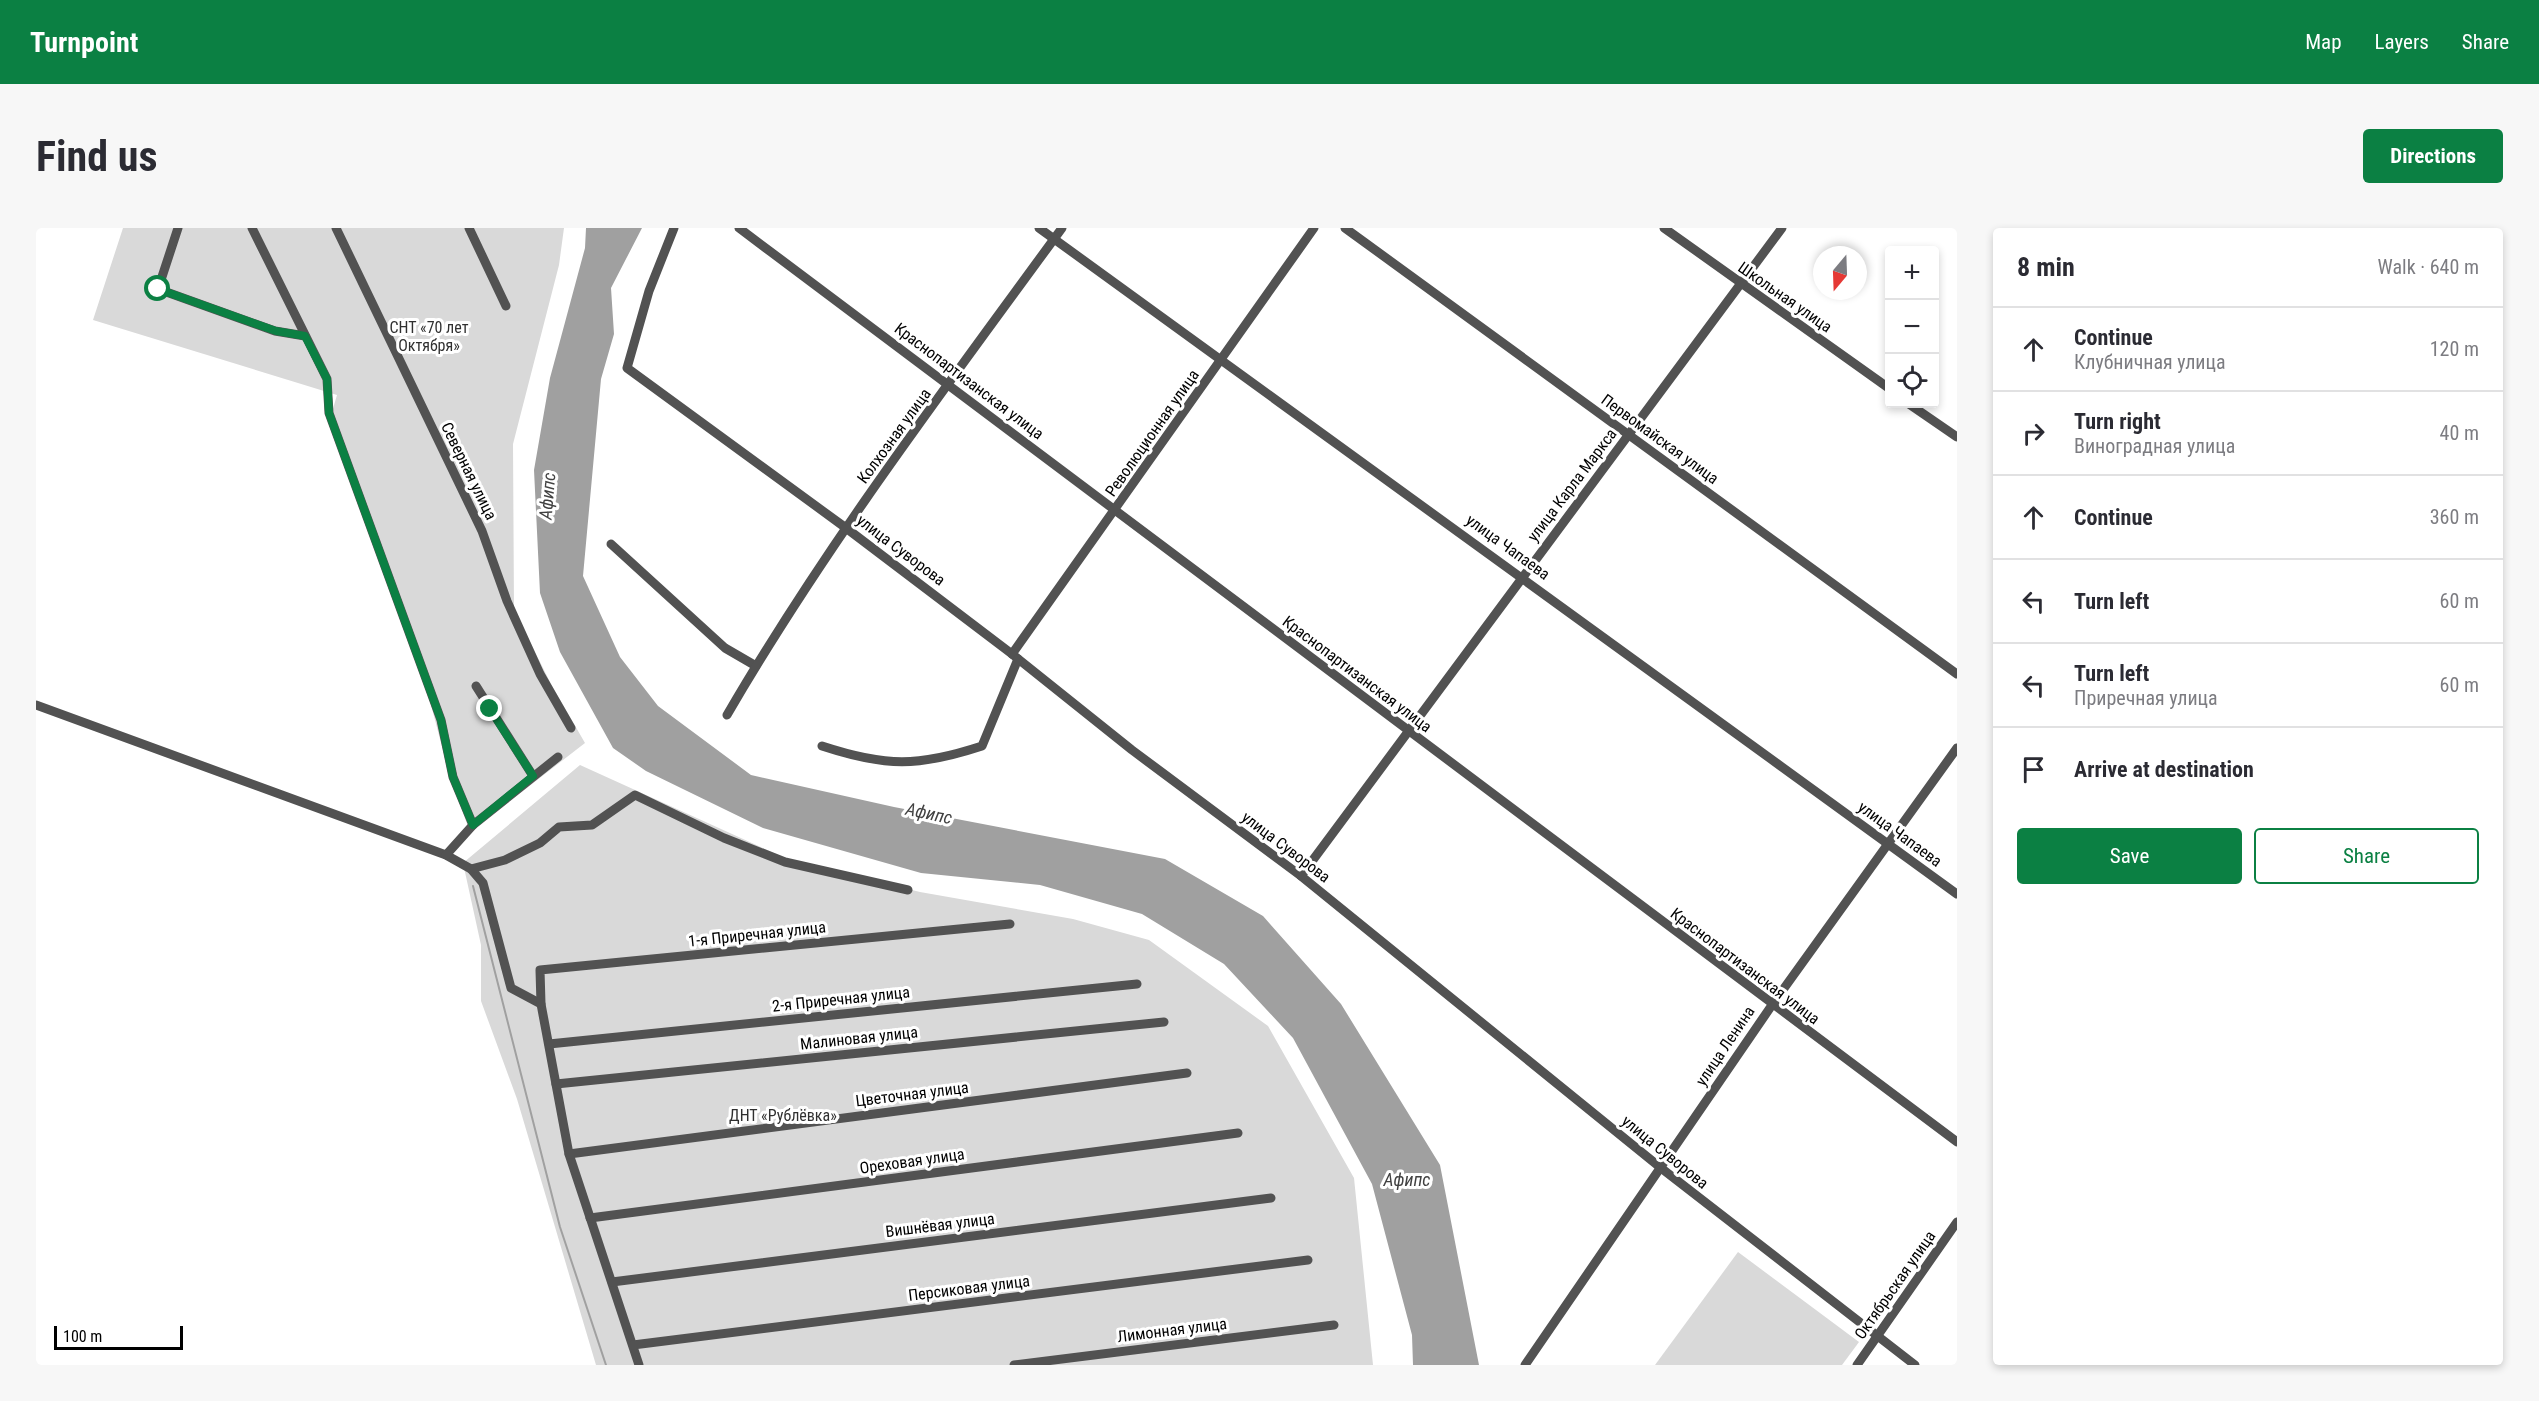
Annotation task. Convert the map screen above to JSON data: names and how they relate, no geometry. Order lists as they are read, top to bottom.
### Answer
{
  "streets": {
    "street": [
      "Школьная улица",
      "Краснопартизанская улица",
      "Революционная улица",
      "Колхозная улица",
      "Первомайская улица",
      "Северная улица",
      "улица Карла Маркса",
      "улица Чапаева",
      "улица Суворова",
      "1-я Приречная улица",
      "2-я Приречная улица",
      "Малиновая улица",
      "улица Ленина",
      "Цветочная улица",
      "Ореховая улица",
      "Вишнёвая улица",
      "Октябрьская улица",
      "Персиковая улица",
      "Лимонная улица"
    ]
  },
  "crossings": [
    ["Школьная улица", "улица Карла Маркса"],
    ["Краснопартизанская улица", "Революционная улица"],
    ["Краснопартизанская улица", "Колхозная улица"],
    ["Краснопартизанская улица", "улица Карла Маркса"],
    ["Краснопартизанская улица", "улица Ленина"],
    ["Революционная улица", "улица Чапаева"],
    ["Революционная улица", "улица Суворова"],
    ["Колхозная улица", "улица Чапаева"],
    ["Колхозная улица", "улица Суворова"],
    ["Первомайская улица", "улица Карла Маркса"],
    ["улица Карла Маркса", "улица Чапаева"],
    ["улица Карла Маркса", "улица Суворова"],
    ["улица Чапаева", "улица Ленина"],
    ["улица Суворова", "улица Ленина"],
    ["улица Суворова", "Октябрьская улица"]
  ],
  "water": ["Афипс"],
  "parks": ["СНТ «70 лет Октября»", "ДНТ «Рублёвка»"],
  "scale_bar": "100 m",
  "north": "bottom",
  "page": {
    "header": "Turnpoint",
    "nav": ["Map", "Layers", "Share"],
    "buttons": [
      "Directions",
      ["Save", "Share"]
    ],
    "title": "Find us",
    "heading": ["8 min", "Walk · 640 m"],
    "map_buttons": ["+", "−"],
    "list": [
      ["Continue", "Клубничная улица", "120 m"],
      ["Turn right", "Виноградная улица", "40 m"],
      ["Continue", "360 m"],
      ["Turn left", "60 m"],
      ["Turn left", "Приречная улица", "60 m"],
      "Arrive at destination"
    ],
    "scale": "100 m"
  }
}
